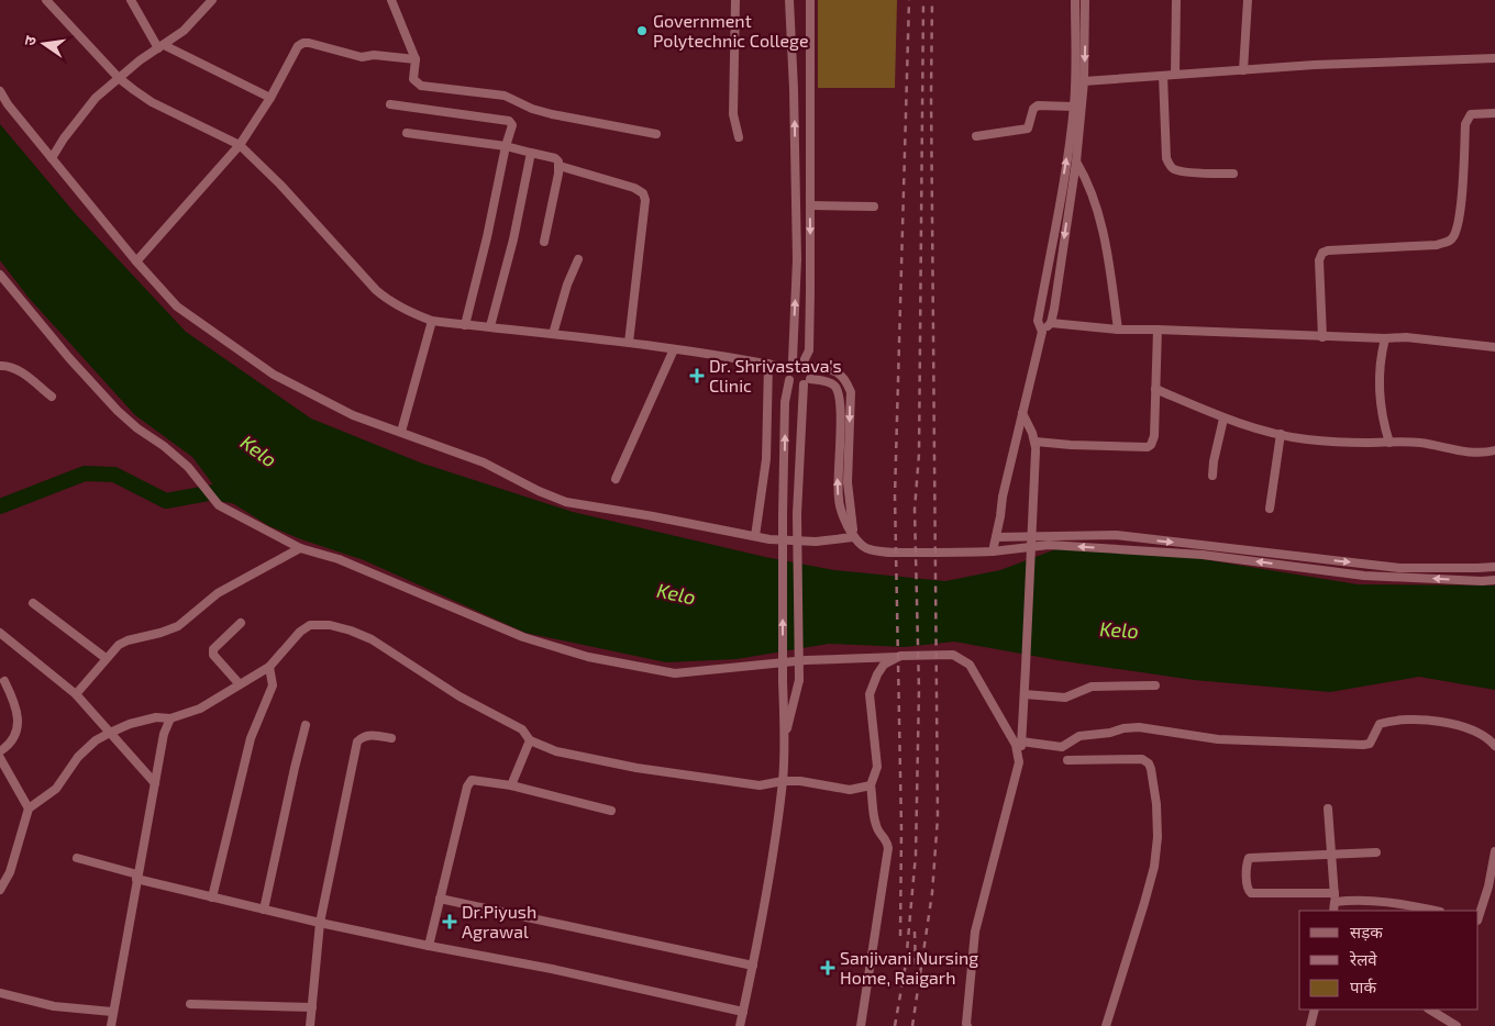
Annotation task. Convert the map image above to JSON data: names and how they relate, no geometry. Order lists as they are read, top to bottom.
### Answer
{
  "water": ["Kelo"],
  "places": {
    "other": ["Government Polytechnic College"],
    "health": ["Dr. Shrivastava's Clinic", "Dr.Piyush Agrawal", "Sanjivani Nursing Home, Raigarh"]
  },
  "legend": ["सड़क", "रेलवे", "पार्क"],
  "north": "left"
}
